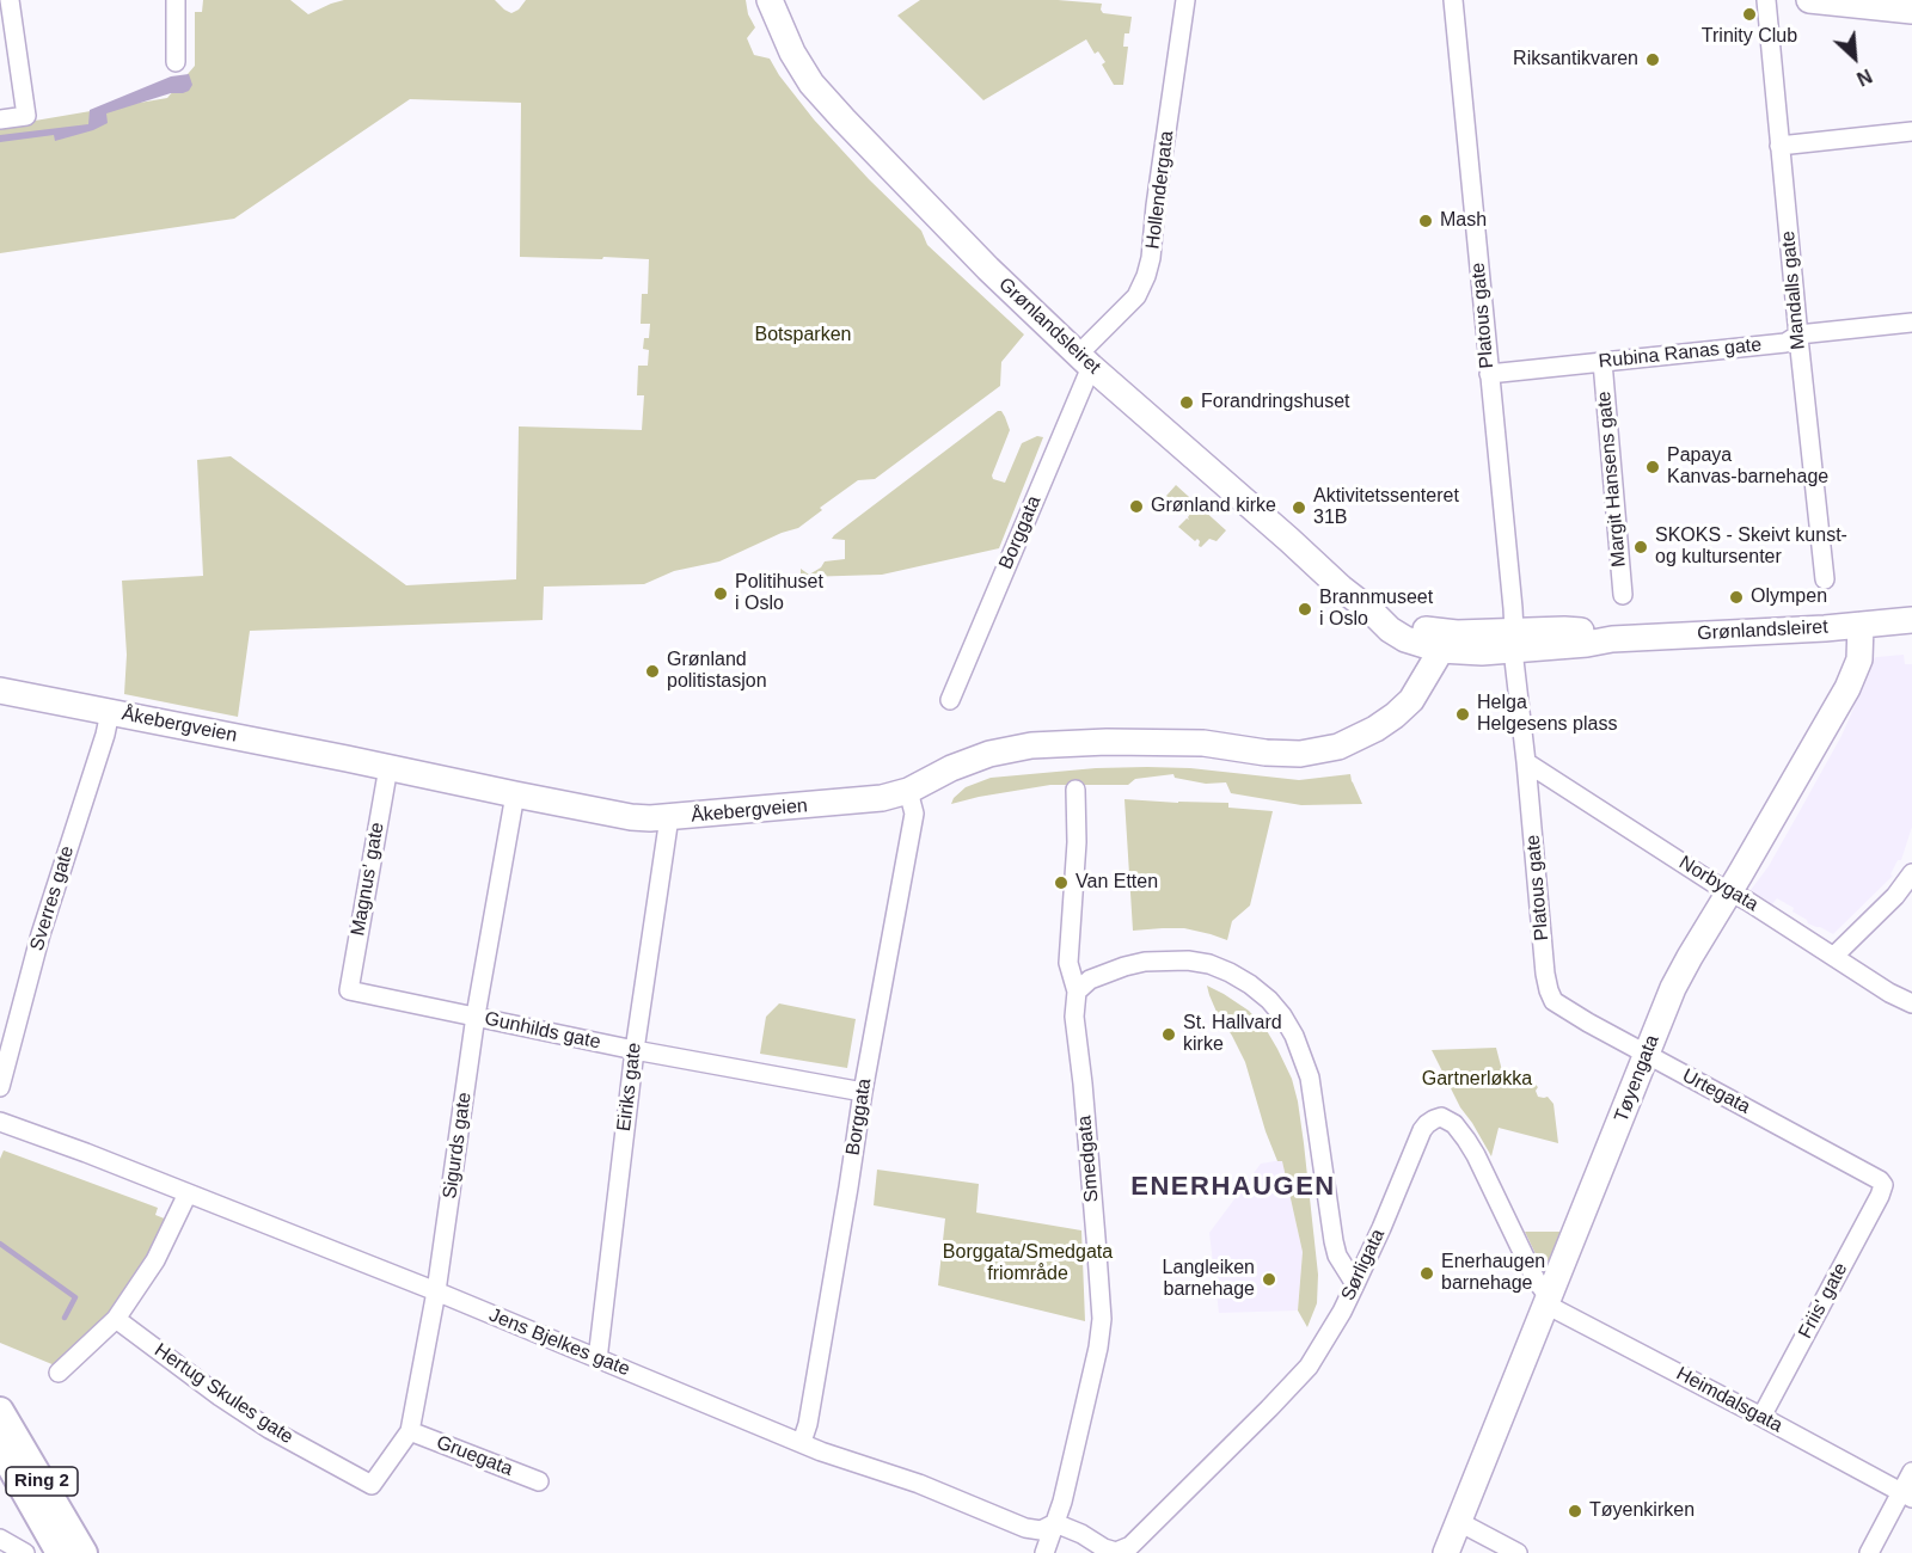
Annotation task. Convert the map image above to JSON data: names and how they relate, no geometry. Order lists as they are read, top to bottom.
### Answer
{
  "streets": {
    "main road": ["Ring 2"],
    "street": [
      "Hollendergata",
      "Mandalls gate",
      "Platous gate",
      "Grønlandsleiret",
      "Rubina Ranas gate",
      "Margit Hansens gate",
      "Borggata",
      "Åkebergveien",
      "Magnus’ gate",
      "Norbygata",
      "Sverres gate",
      "Gunhilds gate",
      "Tøyengata",
      "Eiriks gate",
      "Urtegata",
      "Sigurds gate",
      "Smedgata",
      "Sørligata",
      "Friis' gate",
      "Jens Bjelkes gate",
      "Hertug Skules gate",
      "Heimdalsgata",
      "Gruegata"
    ]
  },
  "crossings": [
    ["Hollendergata", "Grønlandsleiret"],
    ["Hollendergata", "Borggata"],
    ["Mandalls gate", "Rubina Ranas gate"],
    ["Platous gate", "Grønlandsleiret"],
    ["Platous gate", "Rubina Ranas gate"],
    ["Platous gate", "Norbygata"],
    ["Platous gate", "Urtegata"],
    ["Grønlandsleiret", "Borggata"],
    ["Grønlandsleiret", "Åkebergveien"],
    ["Grønlandsleiret", "Tøyengata"],
    ["Rubina Ranas gate", "Margit Hansens gate"],
    ["Borggata", "Åkebergveien"],
    ["Borggata", "Gunhilds gate"],
    ["Borggata", "Jens Bjelkes gate"],
    ["Åkebergveien", "Magnus’ gate"],
    ["Åkebergveien", "Sverres gate"],
    ["Åkebergveien", "Eiriks gate"],
    ["Åkebergveien", "Sigurds gate"],
    ["Magnus’ gate", "Gunhilds gate"],
    ["Norbygata", "Tøyengata"],
    ["Gunhilds gate", "Eiriks gate"],
    ["Gunhilds gate", "Sigurds gate"],
    ["Tøyengata", "Urtegata"],
    ["Tøyengata", "Sørligata"],
    ["Tøyengata", "Heimdalsgata"],
    ["Eiriks gate", "Jens Bjelkes gate"],
    ["Urtegata", "Friis' gate"],
    ["Sigurds gate", "Jens Bjelkes gate"],
    ["Sigurds gate", "Hertug Skules gate"],
    ["Sigurds gate", "Gruegata"],
    ["Smedgata", "Jens Bjelkes gate"],
    ["Sørligata", "Jens Bjelkes gate"],
    ["Sørligata", "Heimdalsgata"],
    ["Friis' gate", "Heimdalsgata"]
  ],
  "districts": ["ENERHAUGEN"],
  "parks": ["Botsparken", "Gartnerløkka", "Borggata/Smedgata friområde"],
  "places": [
    "Trinity Club",
    "Riksantikvaren",
    "Mash",
    "Forandringshuset",
    "Papaya Kanvas-barnehage",
    "Grønland kirke",
    "Aktivitetssenteret 31B",
    "SKOKS - Skeivt kunst- og kultursenter",
    "Politihuset i Oslo",
    "Olympen",
    "Brannmuseet i Oslo",
    "Grønland politistasjon",
    "Helga Helgesens plass",
    "Van Etten",
    "St. Hallvard kirke",
    "Enerhaugen barnehage",
    "Langleiken barnehage",
    "Tøyenkirken"
  ],
  "north": "bottom right"
}
